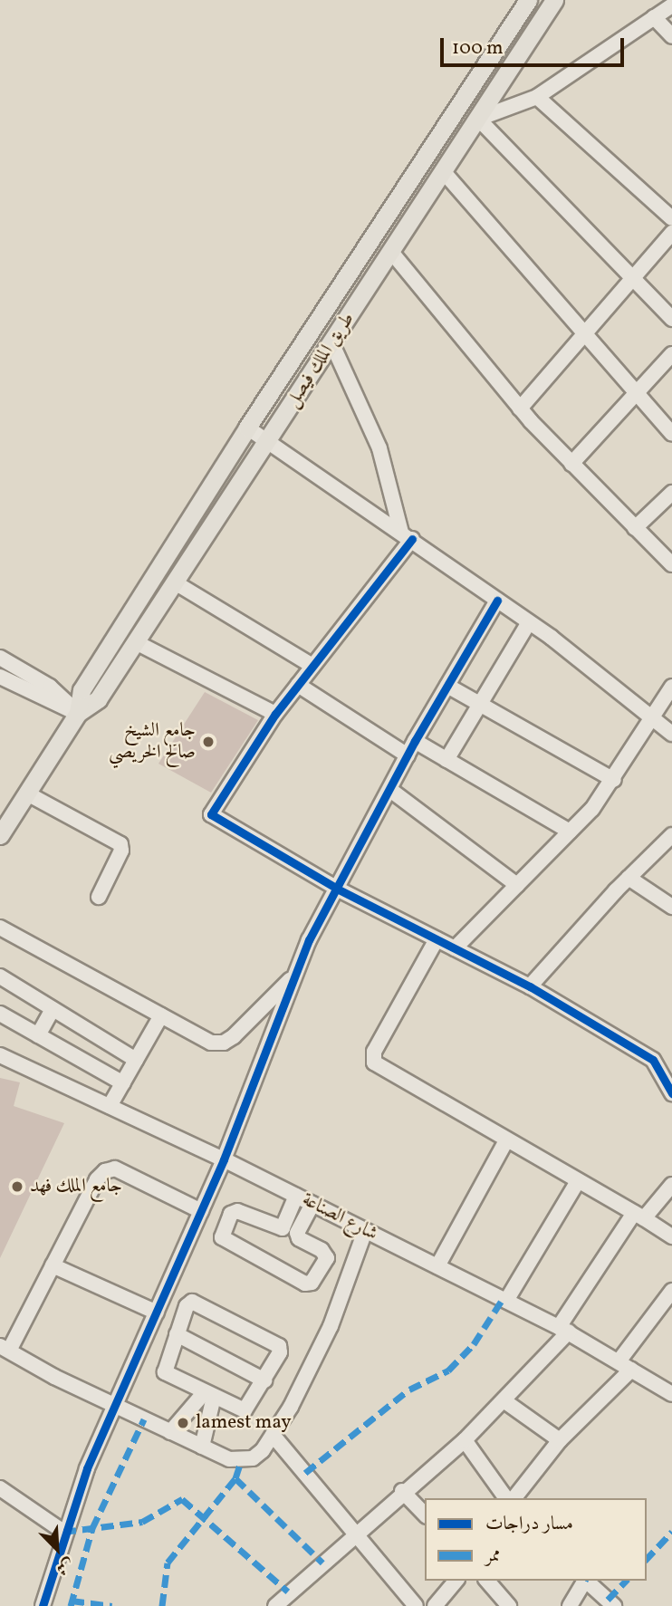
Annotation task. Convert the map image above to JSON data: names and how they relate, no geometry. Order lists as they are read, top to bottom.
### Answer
{
  "streets": {
    "main road": ["طريق الملك فيصل"],
    "street": ["شارع الصناعة"]
  },
  "places": ["جامع الشيخ صالح الخريصي", "جامع الملك فهد", "lamest may"],
  "legend": ["مسار دراجات", "ممر"],
  "scale_bar": "100 m",
  "north": "bottom right"
}
